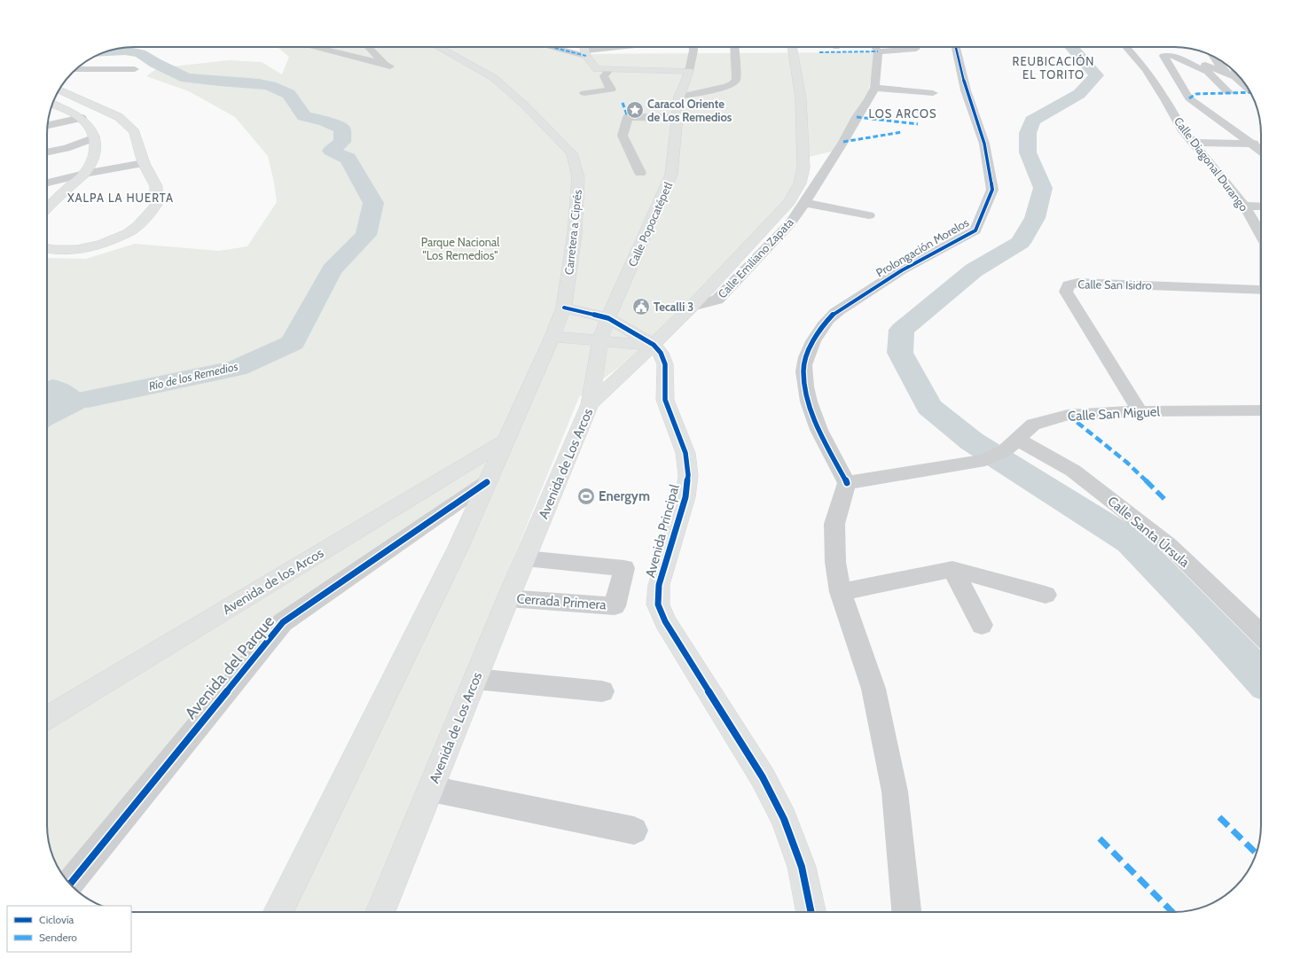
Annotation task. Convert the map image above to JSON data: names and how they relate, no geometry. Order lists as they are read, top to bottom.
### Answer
{
  "streets": {
    "main road": [
      "Calle Popocatépetl",
      "Carretera a Ciprés",
      "Avenida de Los Arcos",
      "Avenida Principal",
      "Avenida de los Arcos"
    ],
    "street": [
      "Calle Diagonal Durango",
      "Prolongación Morelos",
      "Calle Emiliano Zapata",
      "Calle San Isidro",
      "Calle San Miguel",
      "Calle Santa Úrsula",
      "Cerrada Primera",
      "Avenida del Parque"
    ]
  },
  "crossings": [
    ["Calle Popocatépetl", "Avenida de Los Arcos"],
    ["Calle Popocatépetl", "Avenida Principal"],
    ["Carretera a Ciprés", "Avenida Principal"],
    ["Carretera a Ciprés", "Avenida de los Arcos"],
    ["Prolongación Morelos", "Calle San Miguel"],
    ["Calle Emiliano Zapata", "Avenida de Los Arcos"],
    ["Calle San Isidro", "Calle San Miguel"],
    ["Calle San Miguel", "Calle Santa Úrsula"],
    ["Avenida de Los Arcos", "Avenida Principal"],
    ["Avenida de Los Arcos", "Cerrada Primera"]
  ],
  "districts": ["REUBICACIÓN EL TORITO", "LOS ARCOS", "XALPA LA HUERTA"],
  "water": ["Río de los Remedios"],
  "parks": ["Parque Nacional \"Los Remedios\""],
  "places": {
    "place": ["Caracol Oriente de Los Remedios"],
    "public building": ["Tecalli 3"],
    "sports": ["Energym"]
  },
  "legend": ["Ciclovía", "Sendero"]
}
